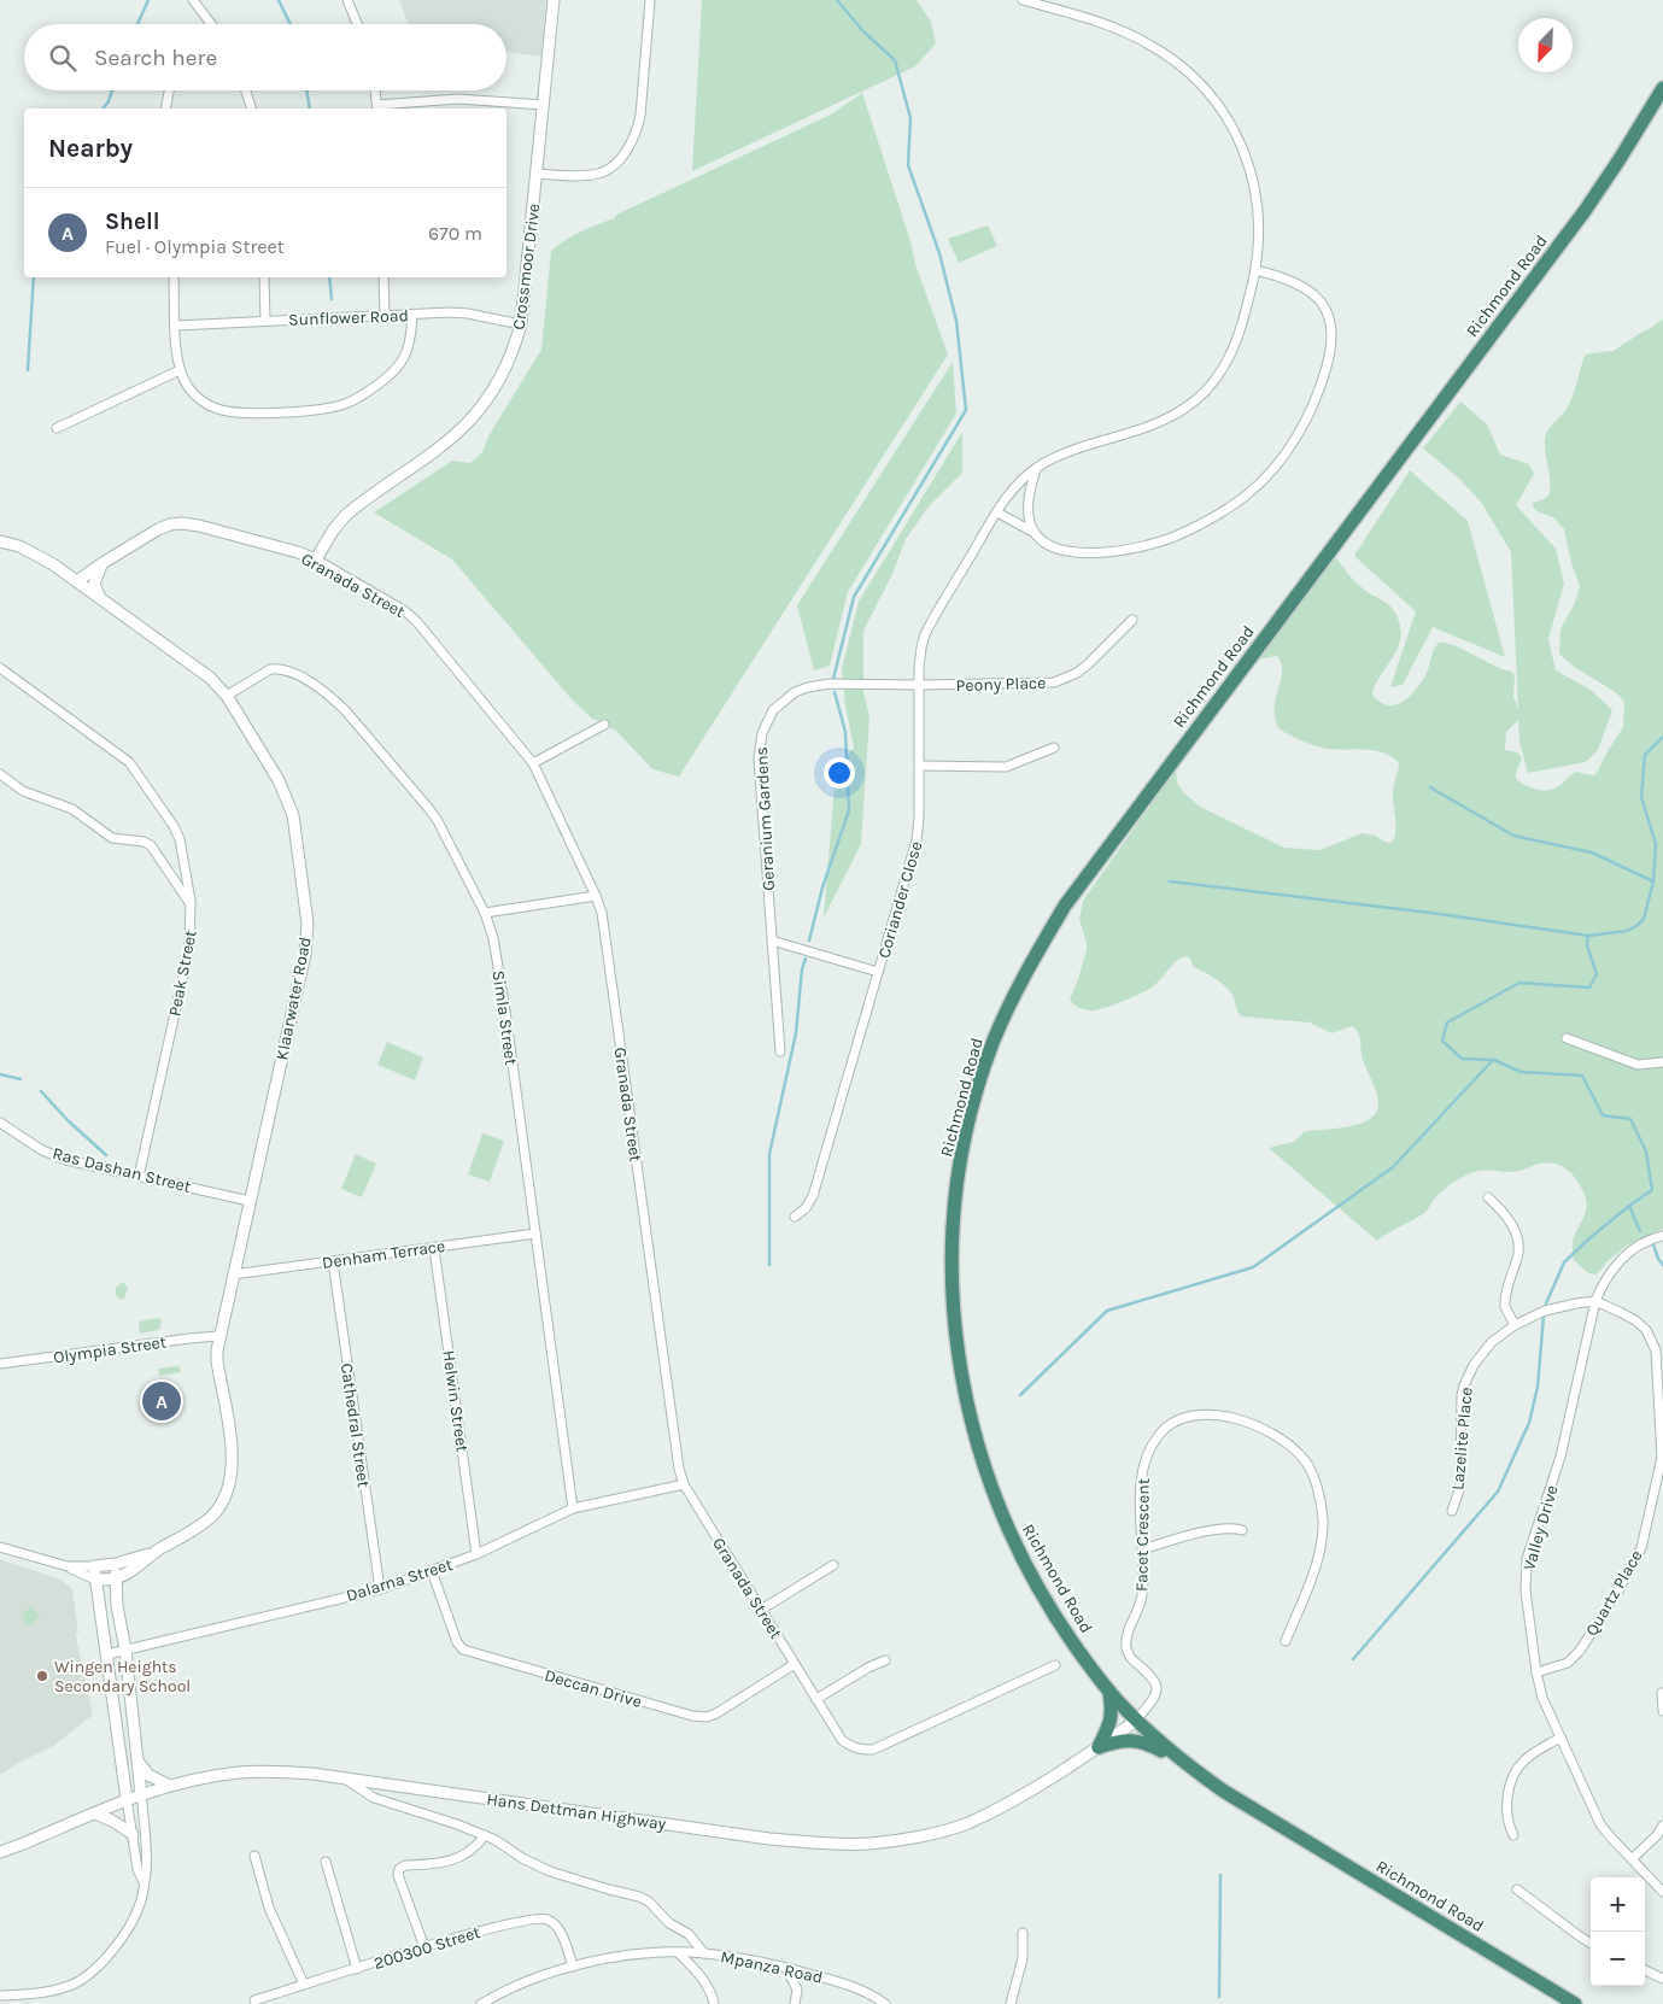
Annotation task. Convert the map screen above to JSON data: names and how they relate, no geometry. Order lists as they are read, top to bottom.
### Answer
{
  "streets": {
    "highway": ["Richmond Road"],
    "street": [
      "Crossmoor Drive",
      "Sunflower Road",
      "Granada Street",
      "Peony Place",
      "Geranium Gardens",
      "Coriander Close",
      "Peak Street",
      "Klaarwater Road",
      "Simla Street",
      "Ras Dashan Street",
      "Denham Terrace",
      "Olympia Street",
      "Helwin Street",
      "Cathedral Street",
      "Lazelite Place",
      "Valley Drive",
      "Facet Crescent",
      "Dalarna Street",
      "Quartz Place",
      "Deccan Drive",
      "Hans Dettman Highway",
      "200300 Street",
      "Mpanza Road"
    ]
  },
  "crossings": [
    ["Crossmoor Drive", "Sunflower Road"],
    ["Crossmoor Drive", "Granada Street"],
    ["Richmond Road", "Facet Crescent"],
    ["Richmond Road", "Hans Dettman Highway"],
    ["Granada Street", "Klaarwater Road"],
    ["Granada Street", "Dalarna Street"],
    ["Granada Street", "Deccan Drive"],
    ["Peony Place", "Geranium Gardens"],
    ["Peony Place", "Coriander Close"],
    ["Geranium Gardens", "Coriander Close"],
    ["Peak Street", "Ras Dashan Street"],
    ["Klaarwater Road", "Simla Street"],
    ["Klaarwater Road", "Ras Dashan Street"],
    ["Klaarwater Road", "Denham Terrace"],
    ["Klaarwater Road", "Olympia Street"],
    ["Simla Street", "Denham Terrace"],
    ["Simla Street", "Dalarna Street"],
    ["Denham Terrace", "Helwin Street"],
    ["Denham Terrace", "Cathedral Street"],
    ["Helwin Street", "Dalarna Street"],
    ["Cathedral Street", "Dalarna Street"],
    ["Lazelite Place", "Valley Drive"],
    ["Lazelite Place", "Quartz Place"],
    ["Valley Drive", "Quartz Place"],
    ["Facet Crescent", "Hans Dettman Highway"],
    ["Dalarna Street", "Deccan Drive"],
    ["200300 Street", "Mpanza Road"]
  ],
  "places": ["Wingen Heights Secondary School"],
  "north": "bottom left",
  "page": {
    "search": "Search here",
    "heading": "Nearby",
    "list": [
      {
        "mark": "A",
        "name": "Shell",
        "note": "Fuel · Olympia Street",
        "value": "670 m"
      }
    ],
    "pins": "A",
    "map_buttons": ["+", "−"]
  }
}
